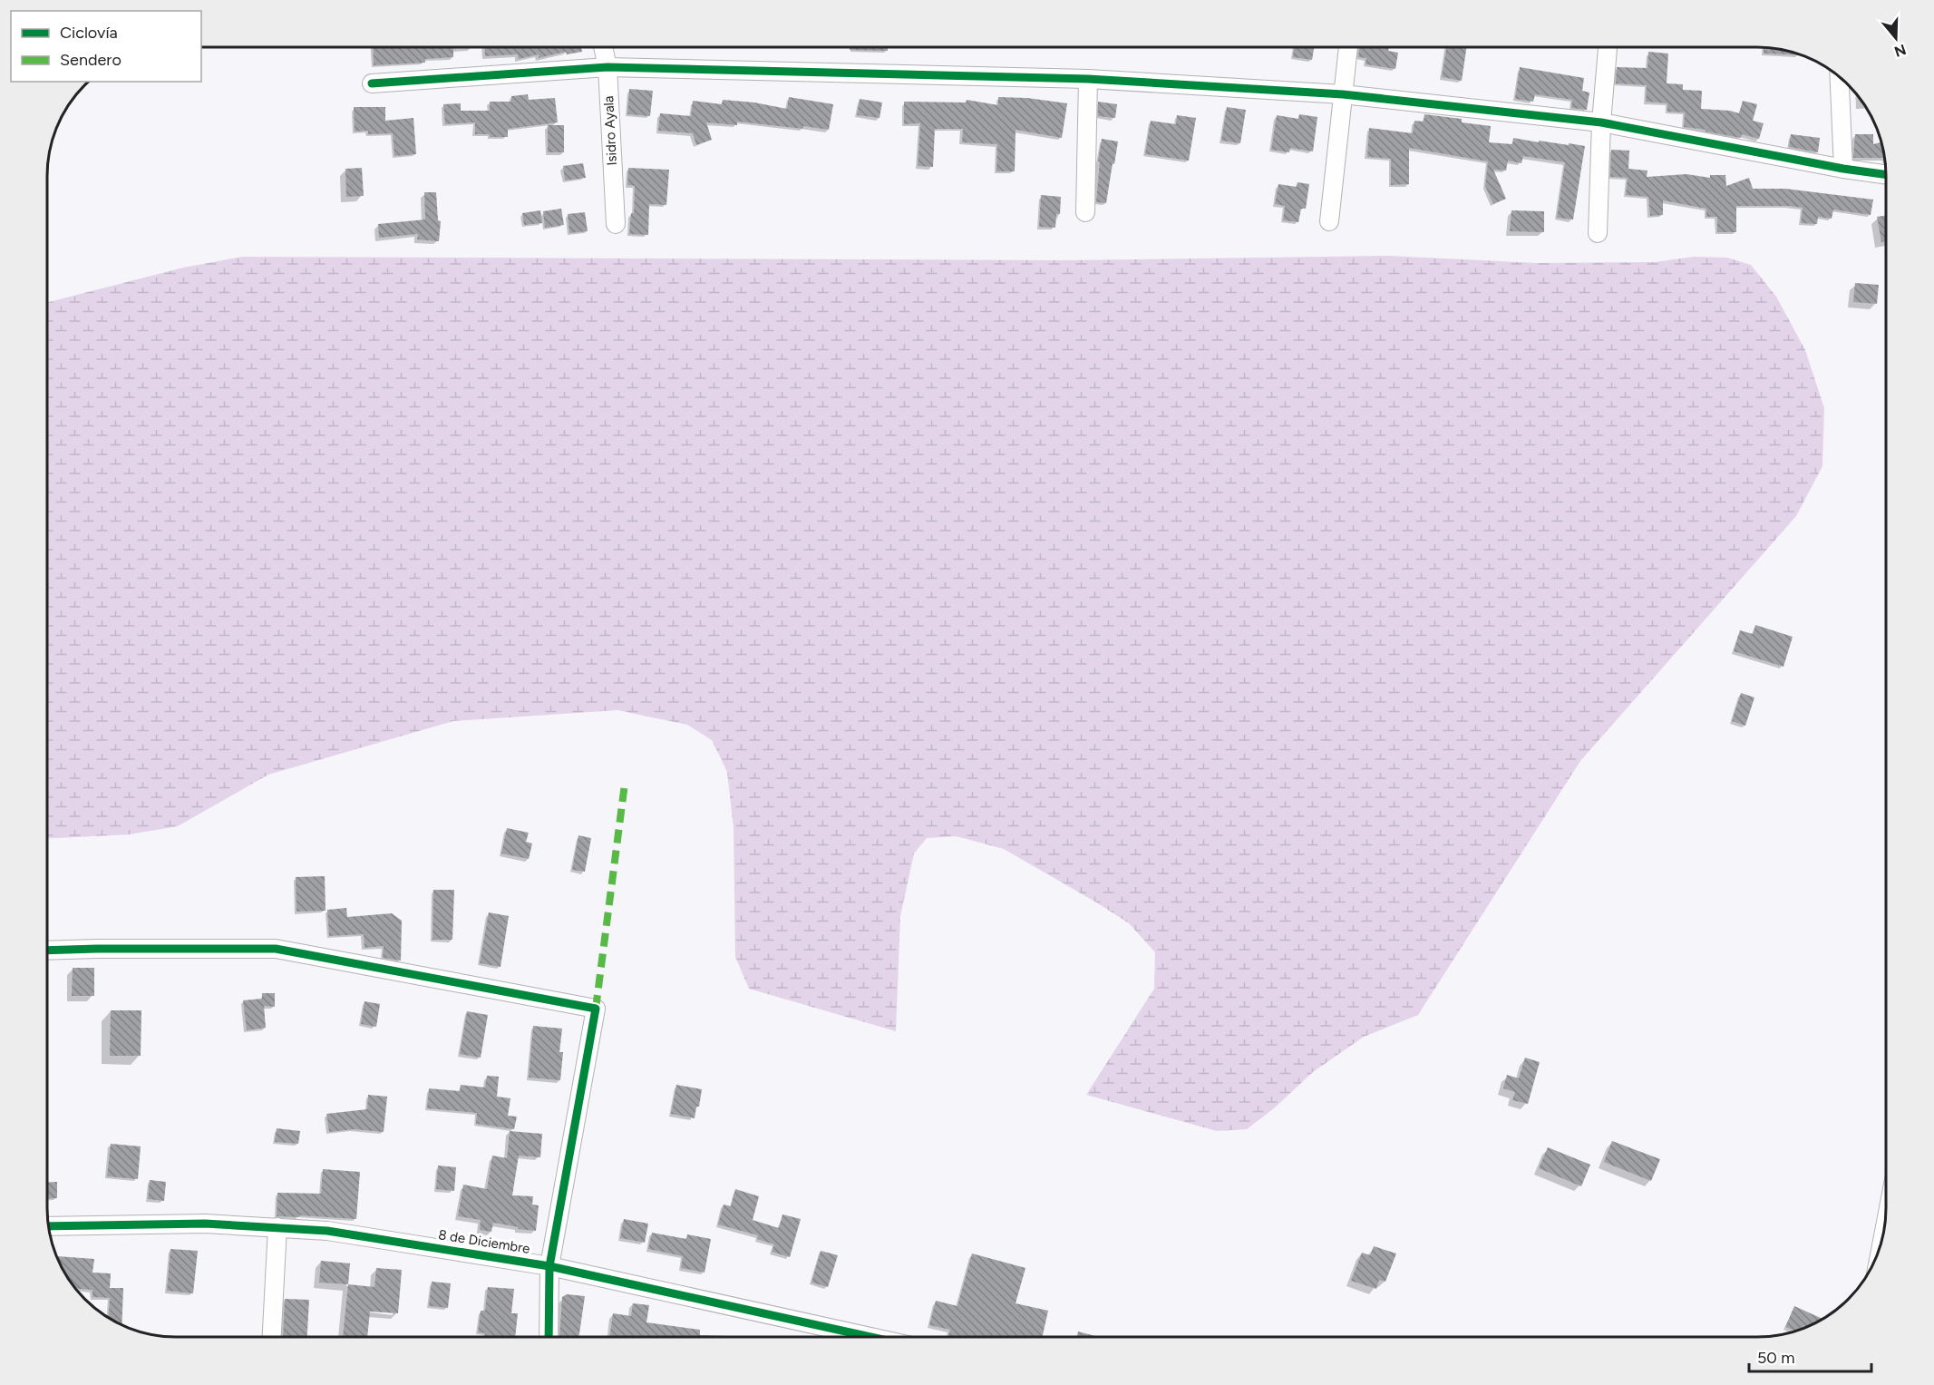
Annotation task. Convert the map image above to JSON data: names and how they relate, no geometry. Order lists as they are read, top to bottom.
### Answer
{
  "streets": {
    "street": ["Isidro Ayala", "8 de Diciembre"]
  },
  "legend": ["Ciclovía", "Sendero"],
  "scale_bar": "50 m",
  "north": "bottom"
}
